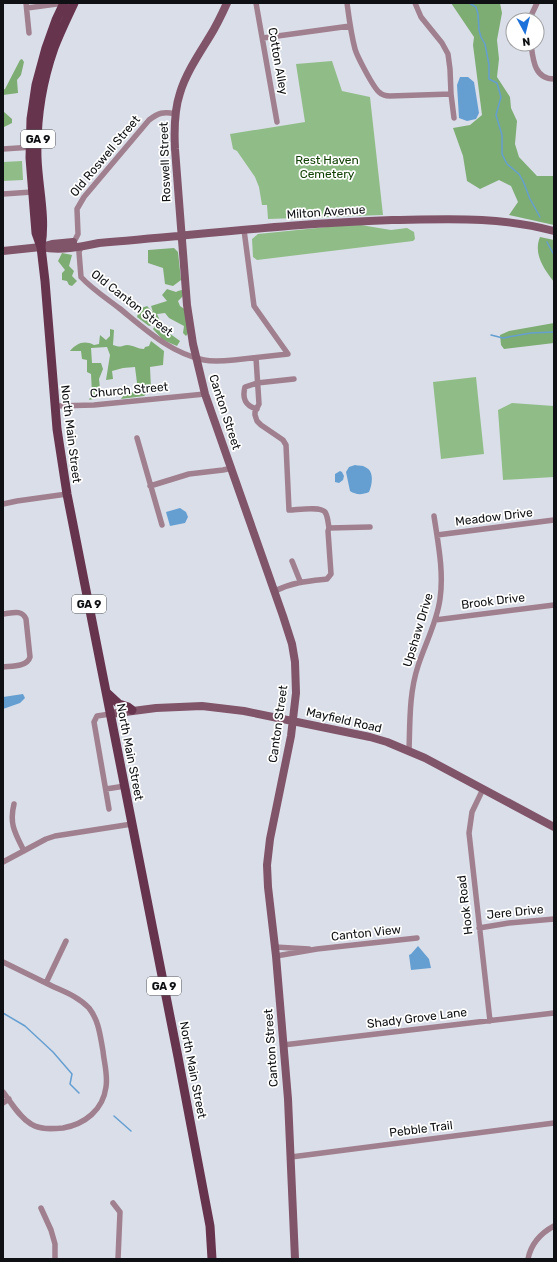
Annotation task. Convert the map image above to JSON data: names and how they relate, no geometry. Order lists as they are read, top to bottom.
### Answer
{
  "streets": {
    "main road": ["GA 9", "North Main Street"],
    "street": [
      "Cotton Alley",
      "Old Roswell Street",
      "Roswell Street",
      "Milton Avenue",
      "Old Canton Street",
      "Church Street",
      "Canton Street",
      "Meadow Drive",
      "Brook Drive",
      "Upshaw Drive",
      "Mayfield Road",
      "Hook Road",
      "Jere Drive",
      "Canton View",
      "Shady Grove Lane",
      "Pebble Trail"
    ]
  },
  "crossings": [
    ["GA 9", "Milton Avenue"],
    ["GA 9", "North Main Street"],
    ["Old Roswell Street", "Roswell Street"],
    ["Old Roswell Street", "Old Canton Street"],
    ["Roswell Street", "Milton Avenue"],
    ["Roswell Street", "Canton Street"],
    ["Milton Avenue", "Old Canton Street"],
    ["Milton Avenue", "Canton Street"],
    ["Milton Avenue", "North Main Street"],
    ["Old Canton Street", "Canton Street"],
    ["Church Street", "Canton Street"],
    ["Church Street", "North Main Street"],
    ["Canton Street", "Mayfield Road"],
    ["Canton Street", "Canton View"],
    ["Canton Street", "Shady Grove Lane"],
    ["Canton Street", "Pebble Trail"],
    ["North Main Street", "Mayfield Road"],
    ["Meadow Drive", "Upshaw Drive"],
    ["Brook Drive", "Upshaw Drive"],
    ["Upshaw Drive", "Mayfield Road"],
    ["Mayfield Road", "Hook Road"],
    ["Hook Road", "Jere Drive"],
    ["Hook Road", "Shady Grove Lane"]
  ],
  "parks": ["Rest Haven Cemetery"],
  "north": "bottom"
}
